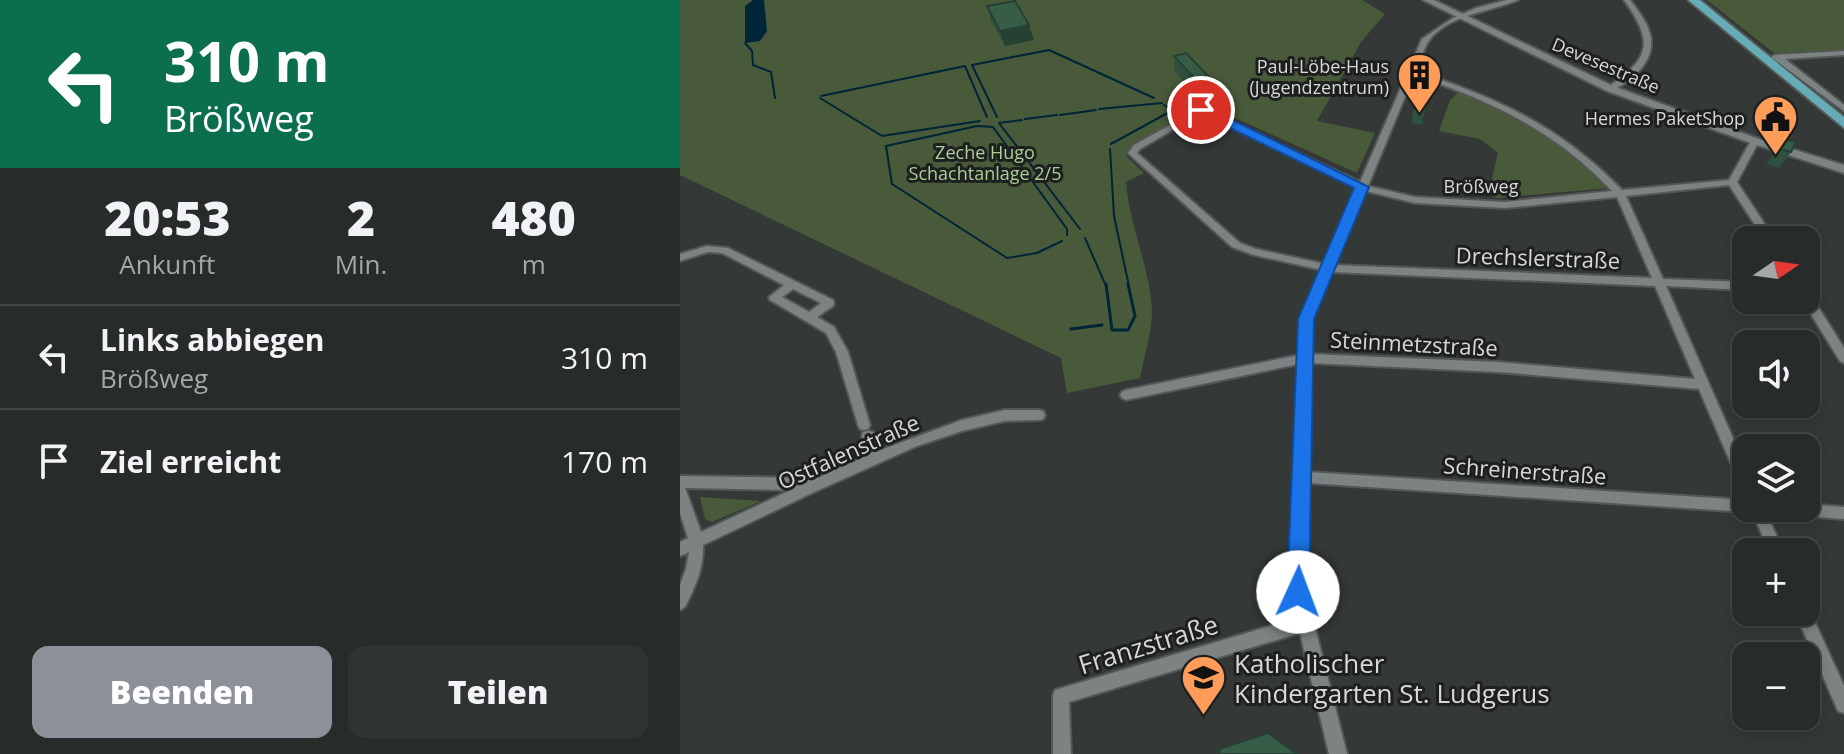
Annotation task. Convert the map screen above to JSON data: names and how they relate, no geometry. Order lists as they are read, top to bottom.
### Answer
{
  "streets": {
    "street": [
      "Devesestraße",
      "Brößweg",
      "Drechslerstraße",
      "Steinmetzstraße",
      "Ostfalenstraße",
      "Schreinerstraße",
      "Franzstraße"
    ]
  },
  "crossings": [
    ["Brößweg", "Drechslerstraße"]
  ],
  "parks": ["Zeche Hugo Schachtanlage 2/5"],
  "places": {
    "building": ["Paul-Löbe-Haus (Jugendzentrum)"],
    "public building": ["Hermes PaketShop"],
    "school or university": ["Katholischer Kindergarten St. Ludgerus"]
  },
  "north": "right",
  "page": {
    "turn": ["310 m", "Brößweg"],
    "eta": [
      "20:53",
      "Ankunft",
      "2",
      "Min.",
      "480",
      "m"
    ],
    "map_buttons": ["+", "−"],
    "list": [
      {
        "name": "Links abbiegen",
        "note": "Brößweg",
        "value": "310 m"
      },
      {
        "name": "Ziel erreicht",
        "value": "170 m"
      }
    ],
    "buttons": ["Beenden", "Teilen"]
  }
}
